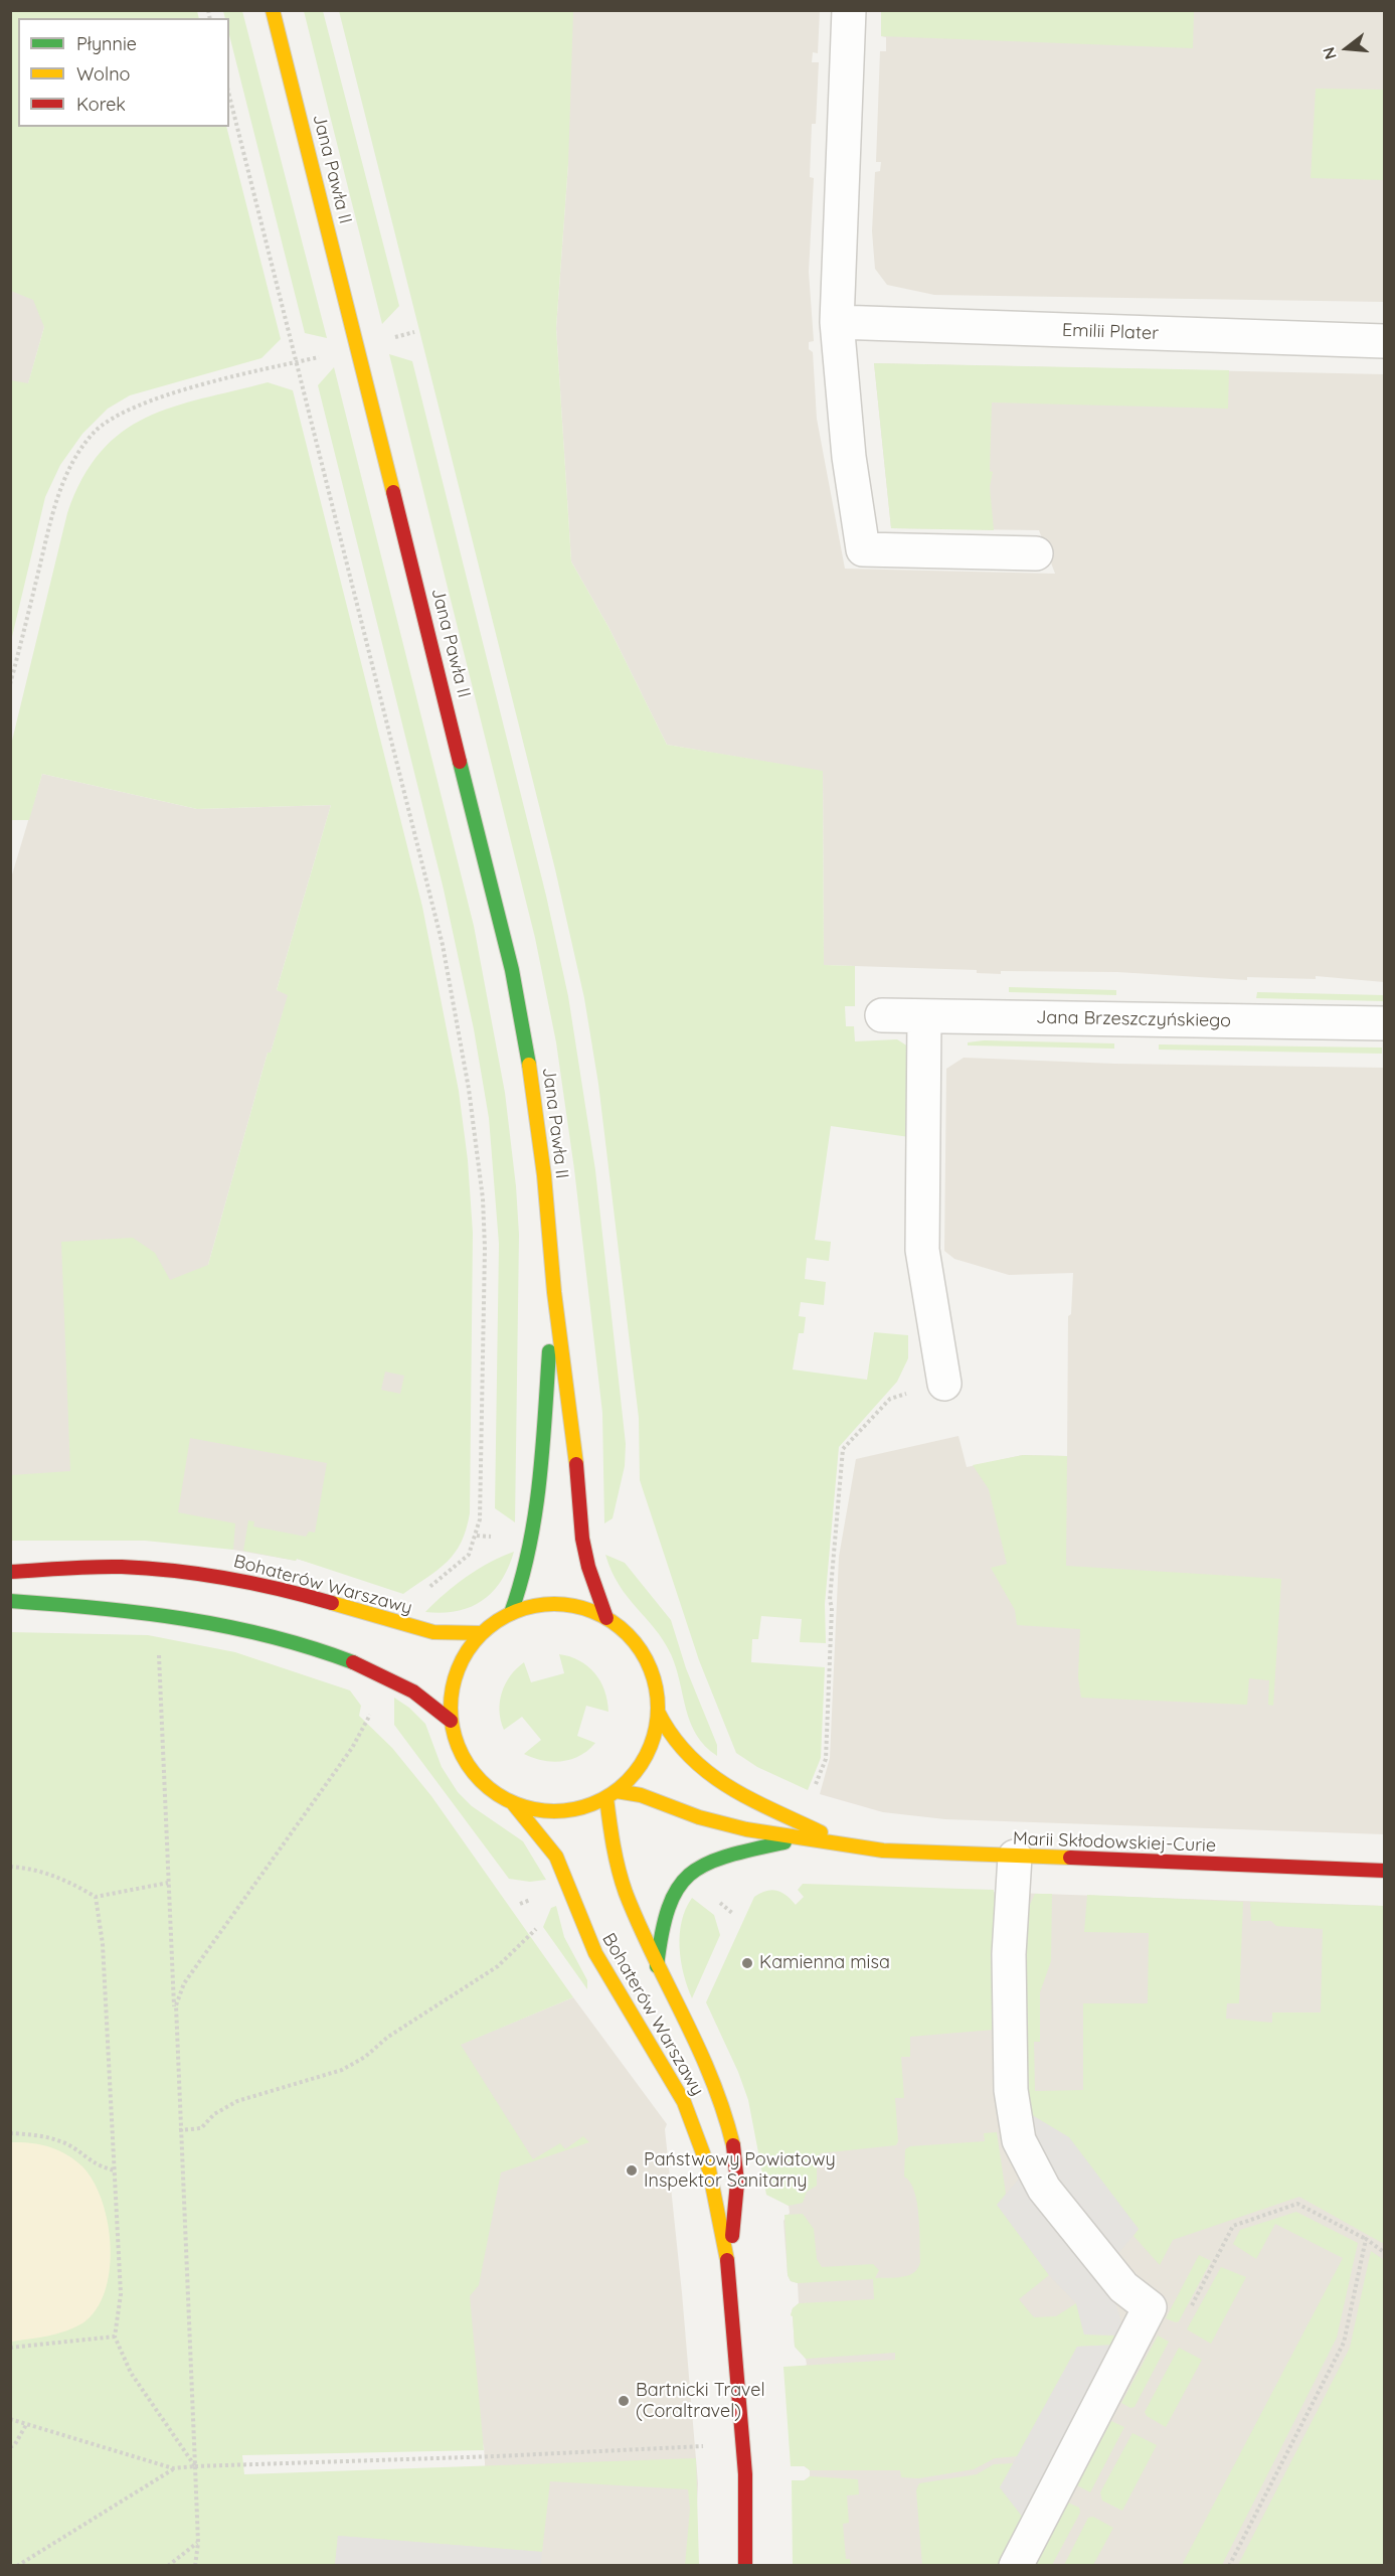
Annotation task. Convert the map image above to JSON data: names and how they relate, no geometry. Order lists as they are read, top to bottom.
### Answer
{
  "streets": {
    "main road": ["Jana Pawła II", "Bohaterów Warszawy", "Marii Skłodowskiej-Curie"],
    "street": ["Emilii Plater", "Jana Brzeszczyńskiego"]
  },
  "crossings": [
    ["Jana Pawła II", "Bohaterów Warszawy"],
    ["Jana Pawła II", "Marii Skłodowskiej-Curie"],
    ["Bohaterów Warszawy", "Marii Skłodowskiej-Curie"]
  ],
  "places": ["Kamienna misa", "Państwowy Powiatowy Inspektor Sanitarny", "Bartnicki Travel (Coraltravel)"],
  "legend": ["Płynnie", "Wolno", "Korek"],
  "north": "left"
}
